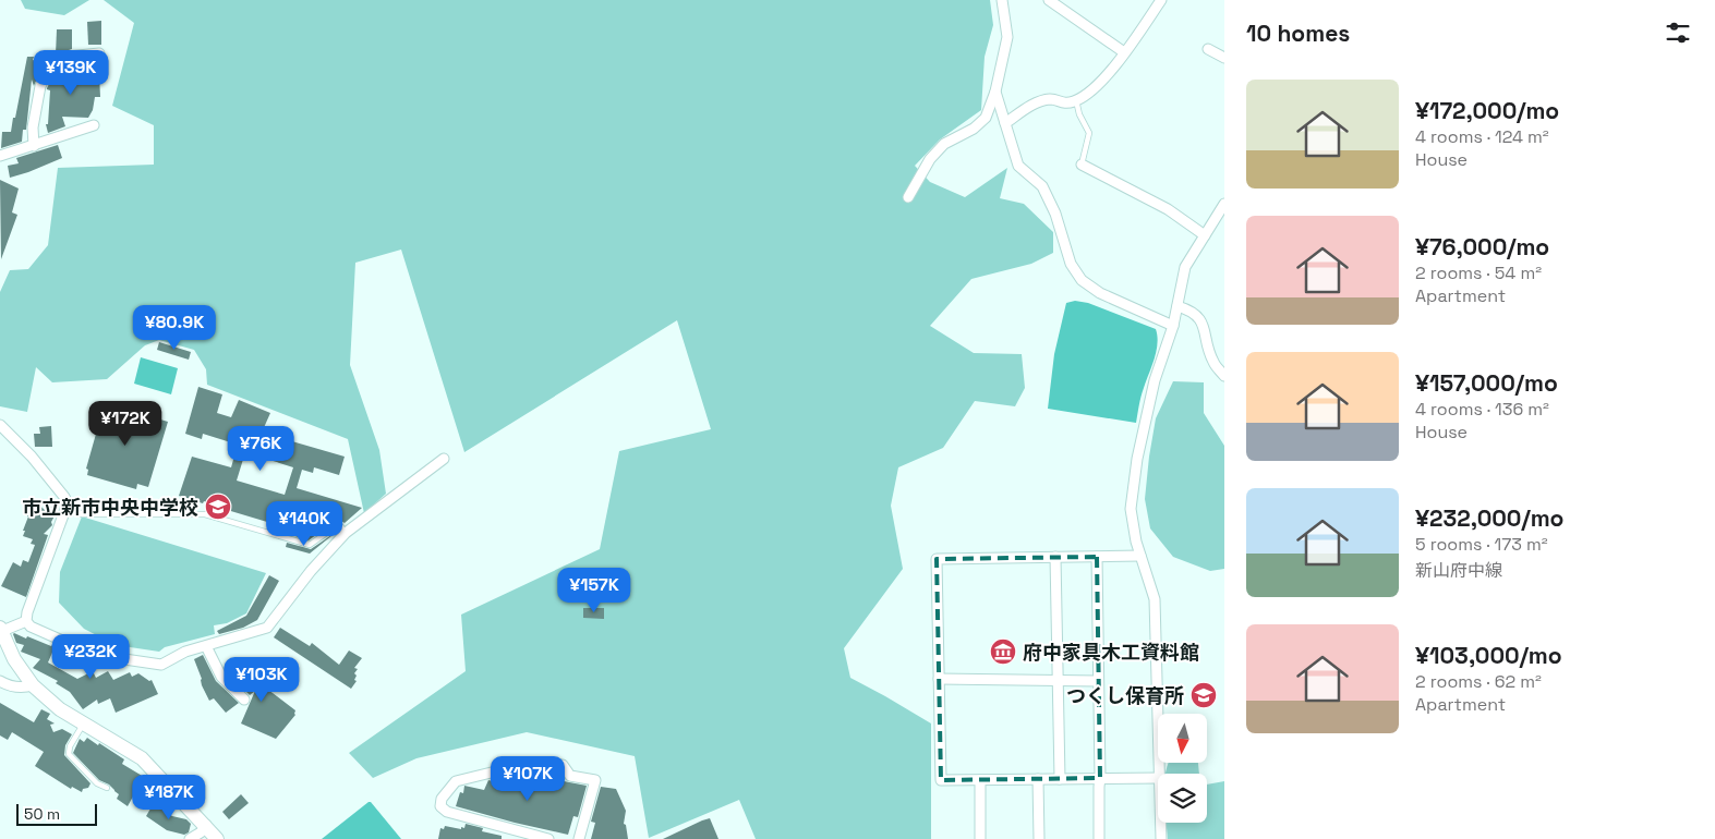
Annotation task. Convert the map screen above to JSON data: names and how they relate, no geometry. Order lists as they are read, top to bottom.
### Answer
{
  "places": {
    "school or university": ["市立新市中央中学校", "つくし保育所"],
    "museum": ["府中家具木工資料館"]
  },
  "scale_bar": "50 m",
  "north": "bottom",
  "page": {
    "heading": "10 homes",
    "price": [
      "¥139K",
      "¥80.9K",
      "¥172K",
      "¥76K",
      "¥140K",
      "¥157K",
      "¥232K",
      "¥103K",
      "¥107K",
      "¥187K"
    ],
    "list": [
      {
        "name": "¥172,000/mo",
        "note": "4 rooms · 124 m² · House"
      },
      {
        "name": "¥76,000/mo",
        "note": "2 rooms · 54 m² · Apartment"
      },
      {
        "name": "¥157,000/mo",
        "note": "4 rooms · 136 m² · House"
      },
      {
        "name": "¥232,000/mo",
        "note": "5 rooms · 173 m² · 新山府中線"
      },
      {
        "name": "¥103,000/mo",
        "note": "2 rooms · 62 m² · Apartment"
      }
    ],
    "scale": "50 m"
  }
}
